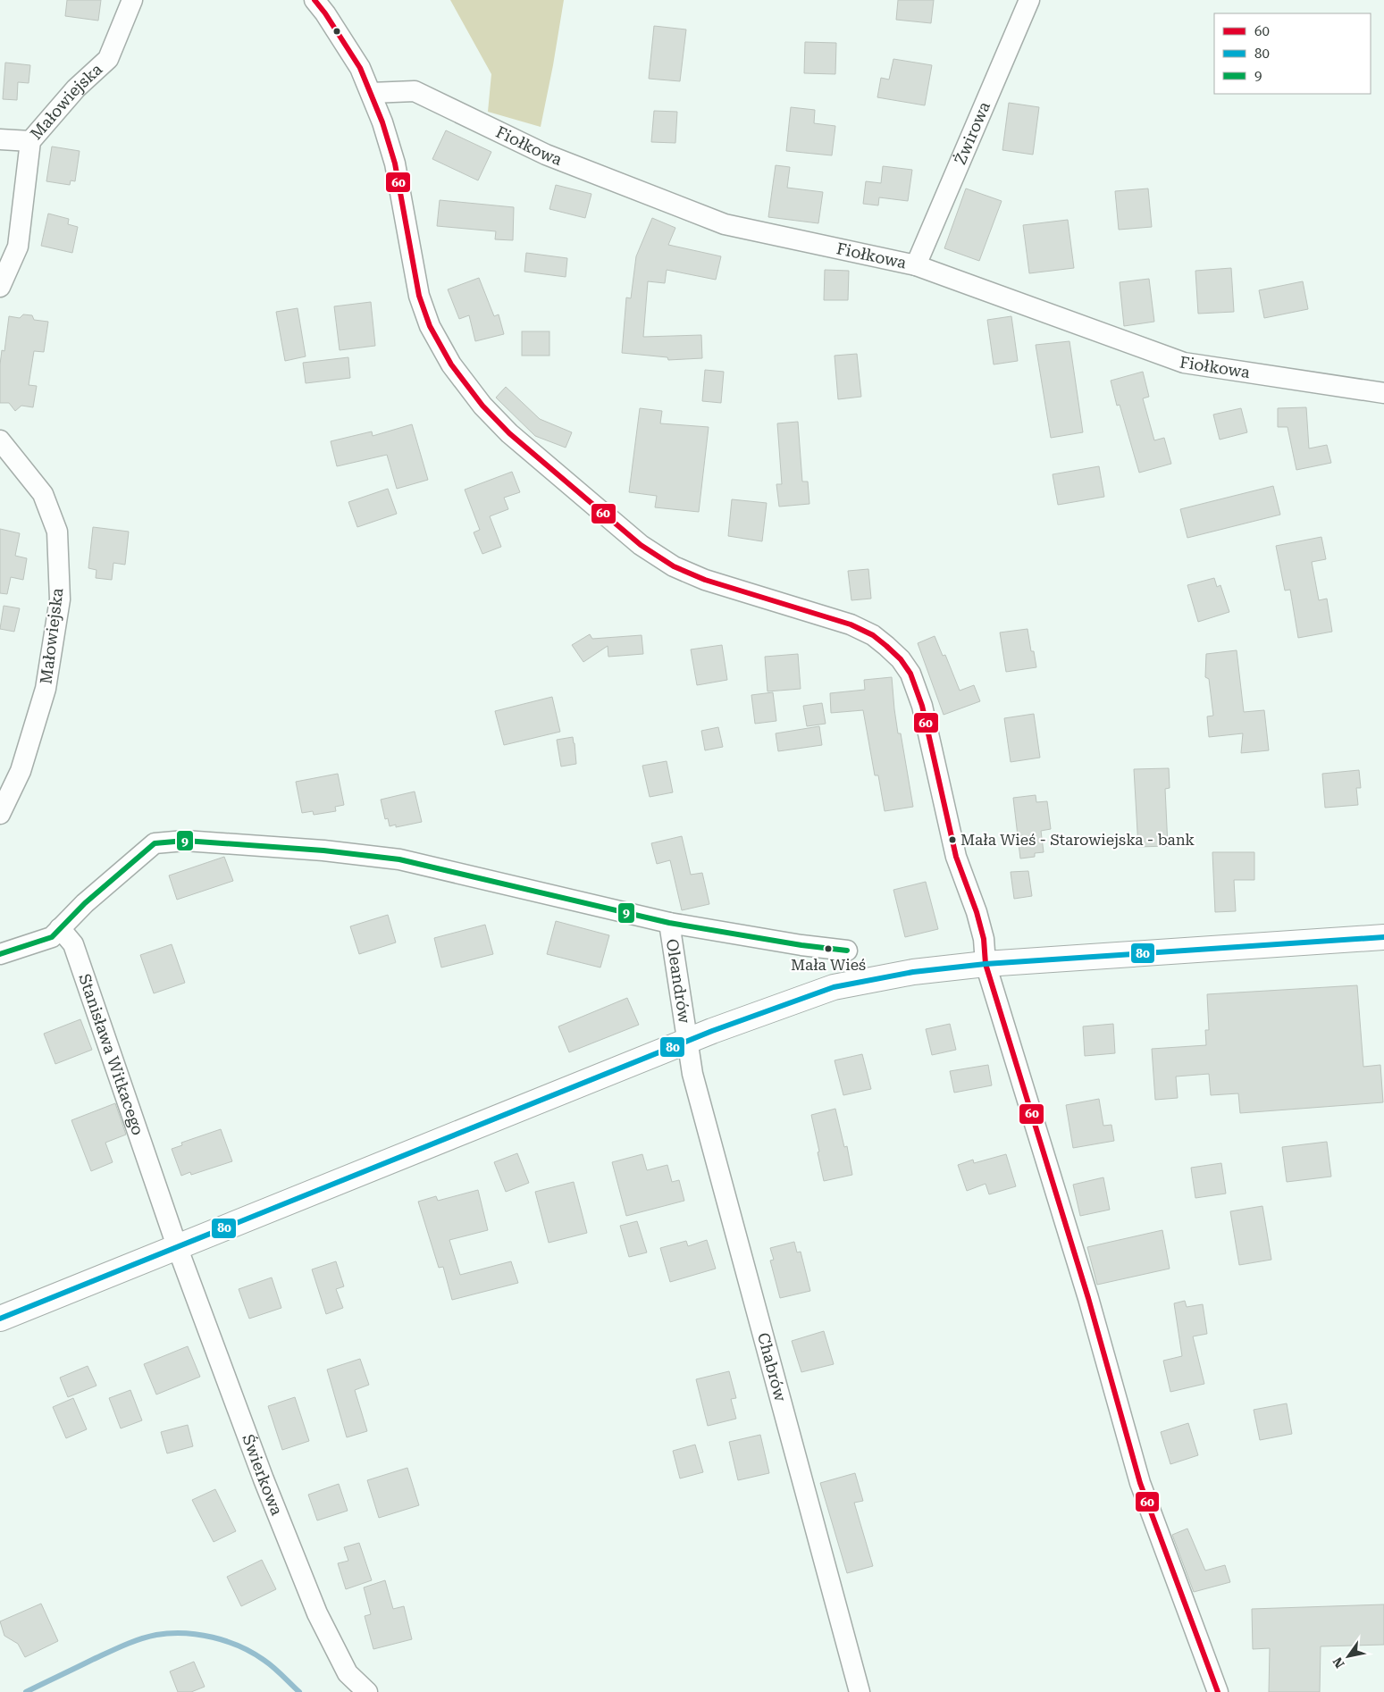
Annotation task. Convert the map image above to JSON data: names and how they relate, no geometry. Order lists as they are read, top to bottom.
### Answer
{
  "streets": {
    "street": [
      "Małowiejska",
      "Żwirowa",
      "Fiołkowa",
      "Oleandrów",
      "Stanisława Witkacego",
      "Chabrów",
      "Świerkowa"
    ]
  },
  "crossings": [
    ["Żwirowa", "Fiołkowa"],
    ["Oleandrów", "Stanisława Witkacego"],
    ["Oleandrów", "Chabrów"],
    ["Stanisława Witkacego", "Świerkowa"]
  ],
  "places": ["Mała Wieś - Starowiejska - bank", "Mała Wieś"],
  "lines": ["transit line 60", "transit line 9", "transit line 80"],
  "legend": ["60", "80", "9"],
  "north": "bottom left"
}
